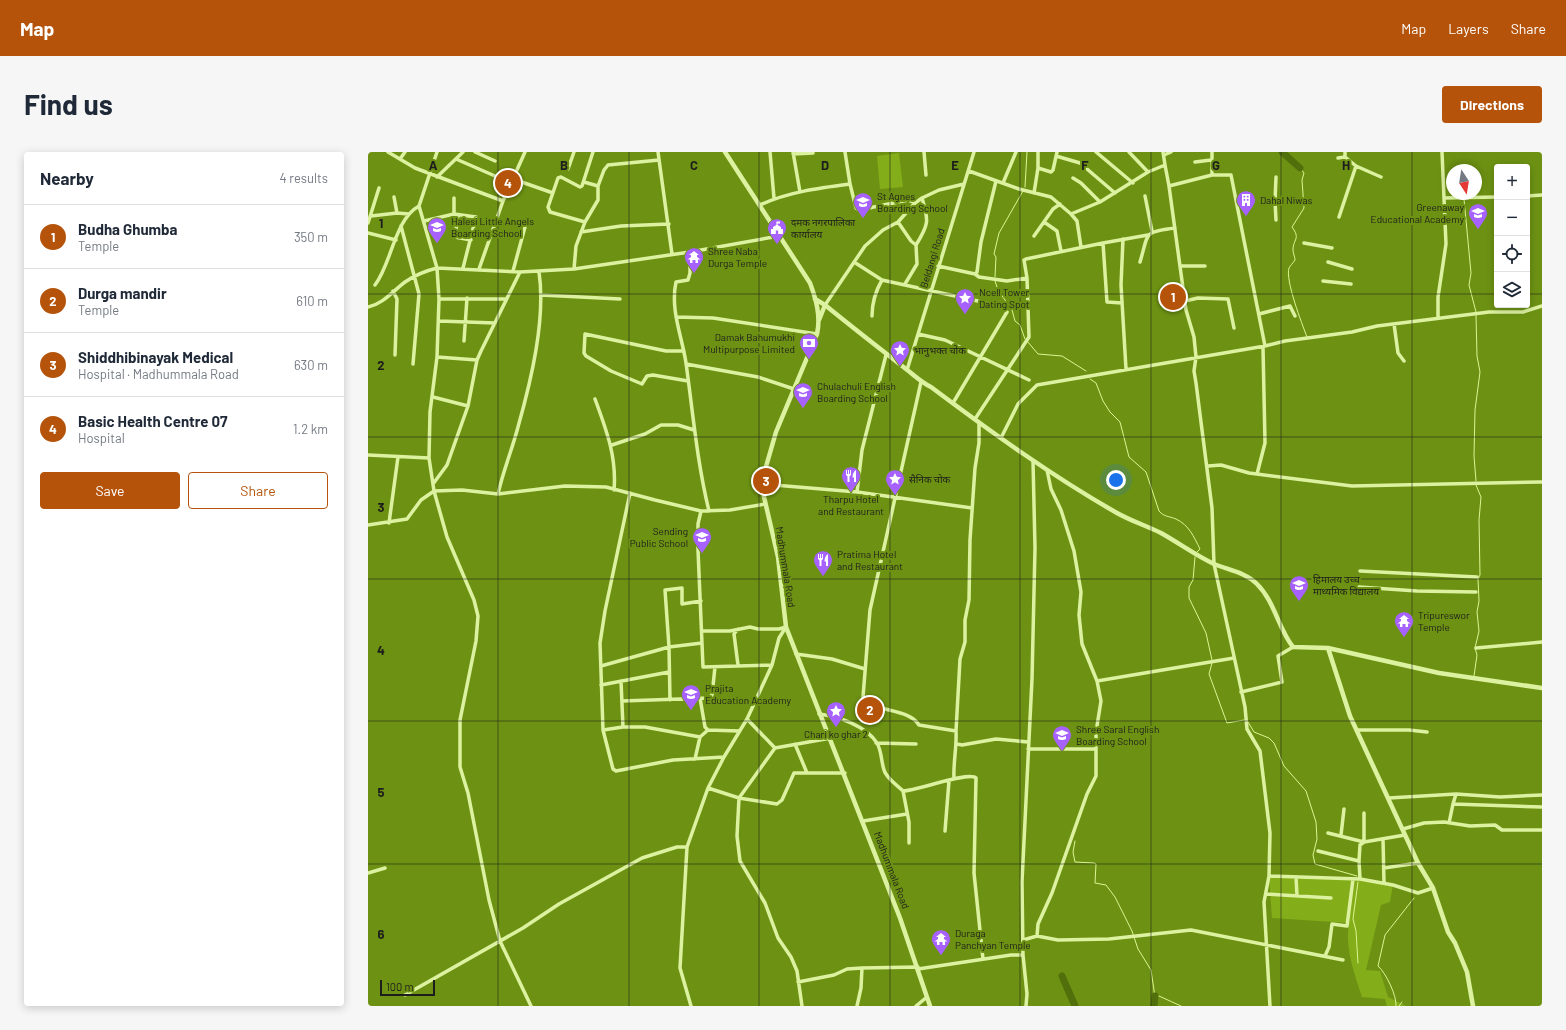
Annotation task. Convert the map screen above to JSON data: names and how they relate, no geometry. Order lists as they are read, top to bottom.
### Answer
{
  "streets": {
    "street": ["Beldangi Road", "Madhummala Road"]
  },
  "places": {
    "building": ["Dahal Niwas"],
    "school or university": [
      "St Agnes Boarding School",
      "Greenaway Educational Academy",
      "Halesi Little Angels Boarding School",
      "Chulachuli English Boarding School",
      "Sending Public School",
      "हिमालय उच्च माध्यमिक विद्यालय",
      "Prajita Education Academy",
      "Shree Saral English Boarding School"
    ],
    "public building": ["दमक नगरपालिका कार्यालय"],
    "temple": ["Shree Naba Durga Temple", "Tripureswor Temple", "Duraga Panchyan Temple"],
    "place": [
      "Ncell Tower Dating Spot",
      "भानुभक्त चोक",
      "सैनिक चोक",
      "Chari ko ghar 2"
    ],
    "bank": ["Damak Bahumukhi Multipurpose Limited"],
    "restaurant": ["Tharpu Hotel and Restaurant", "Pratima Hotel and Restaurant"]
  },
  "scale_bar": "100 m",
  "north": "bottom",
  "page": {
    "header": "Map",
    "nav": ["Map", "Layers", "Share"],
    "buttons": [
      "Directions",
      ["Save", "Share"]
    ],
    "title": "Find us",
    "heading": ["Nearby", "4 results"],
    "map_buttons": ["+", "−"],
    "pins": [
      "4",
      "1",
      "3",
      "2"
    ],
    "list": [
      {
        "mark": "1",
        "name": "Budha Ghumba",
        "note": "Temple",
        "value": "350 m"
      },
      {
        "mark": "2",
        "name": "Durga mandir",
        "note": "Temple",
        "value": "610 m"
      },
      {
        "mark": "3",
        "name": "Shiddhibinayak Medical",
        "note": "Hospital · Madhummala Road",
        "value": "630 m"
      },
      {
        "mark": "4",
        "name": "Basic Health Centre 07",
        "note": "Hospital",
        "value": "1.2 km"
      }
    ],
    "scale": "100 m"
  },
  "grid": {
    "columns": [
      "A",
      "B",
      "C",
      "D",
      "E",
      "F",
      "G",
      "H"
    ],
    "rows": [
      "1",
      "2",
      "3",
      "4",
      "5",
      "6"
    ]
  }
}
